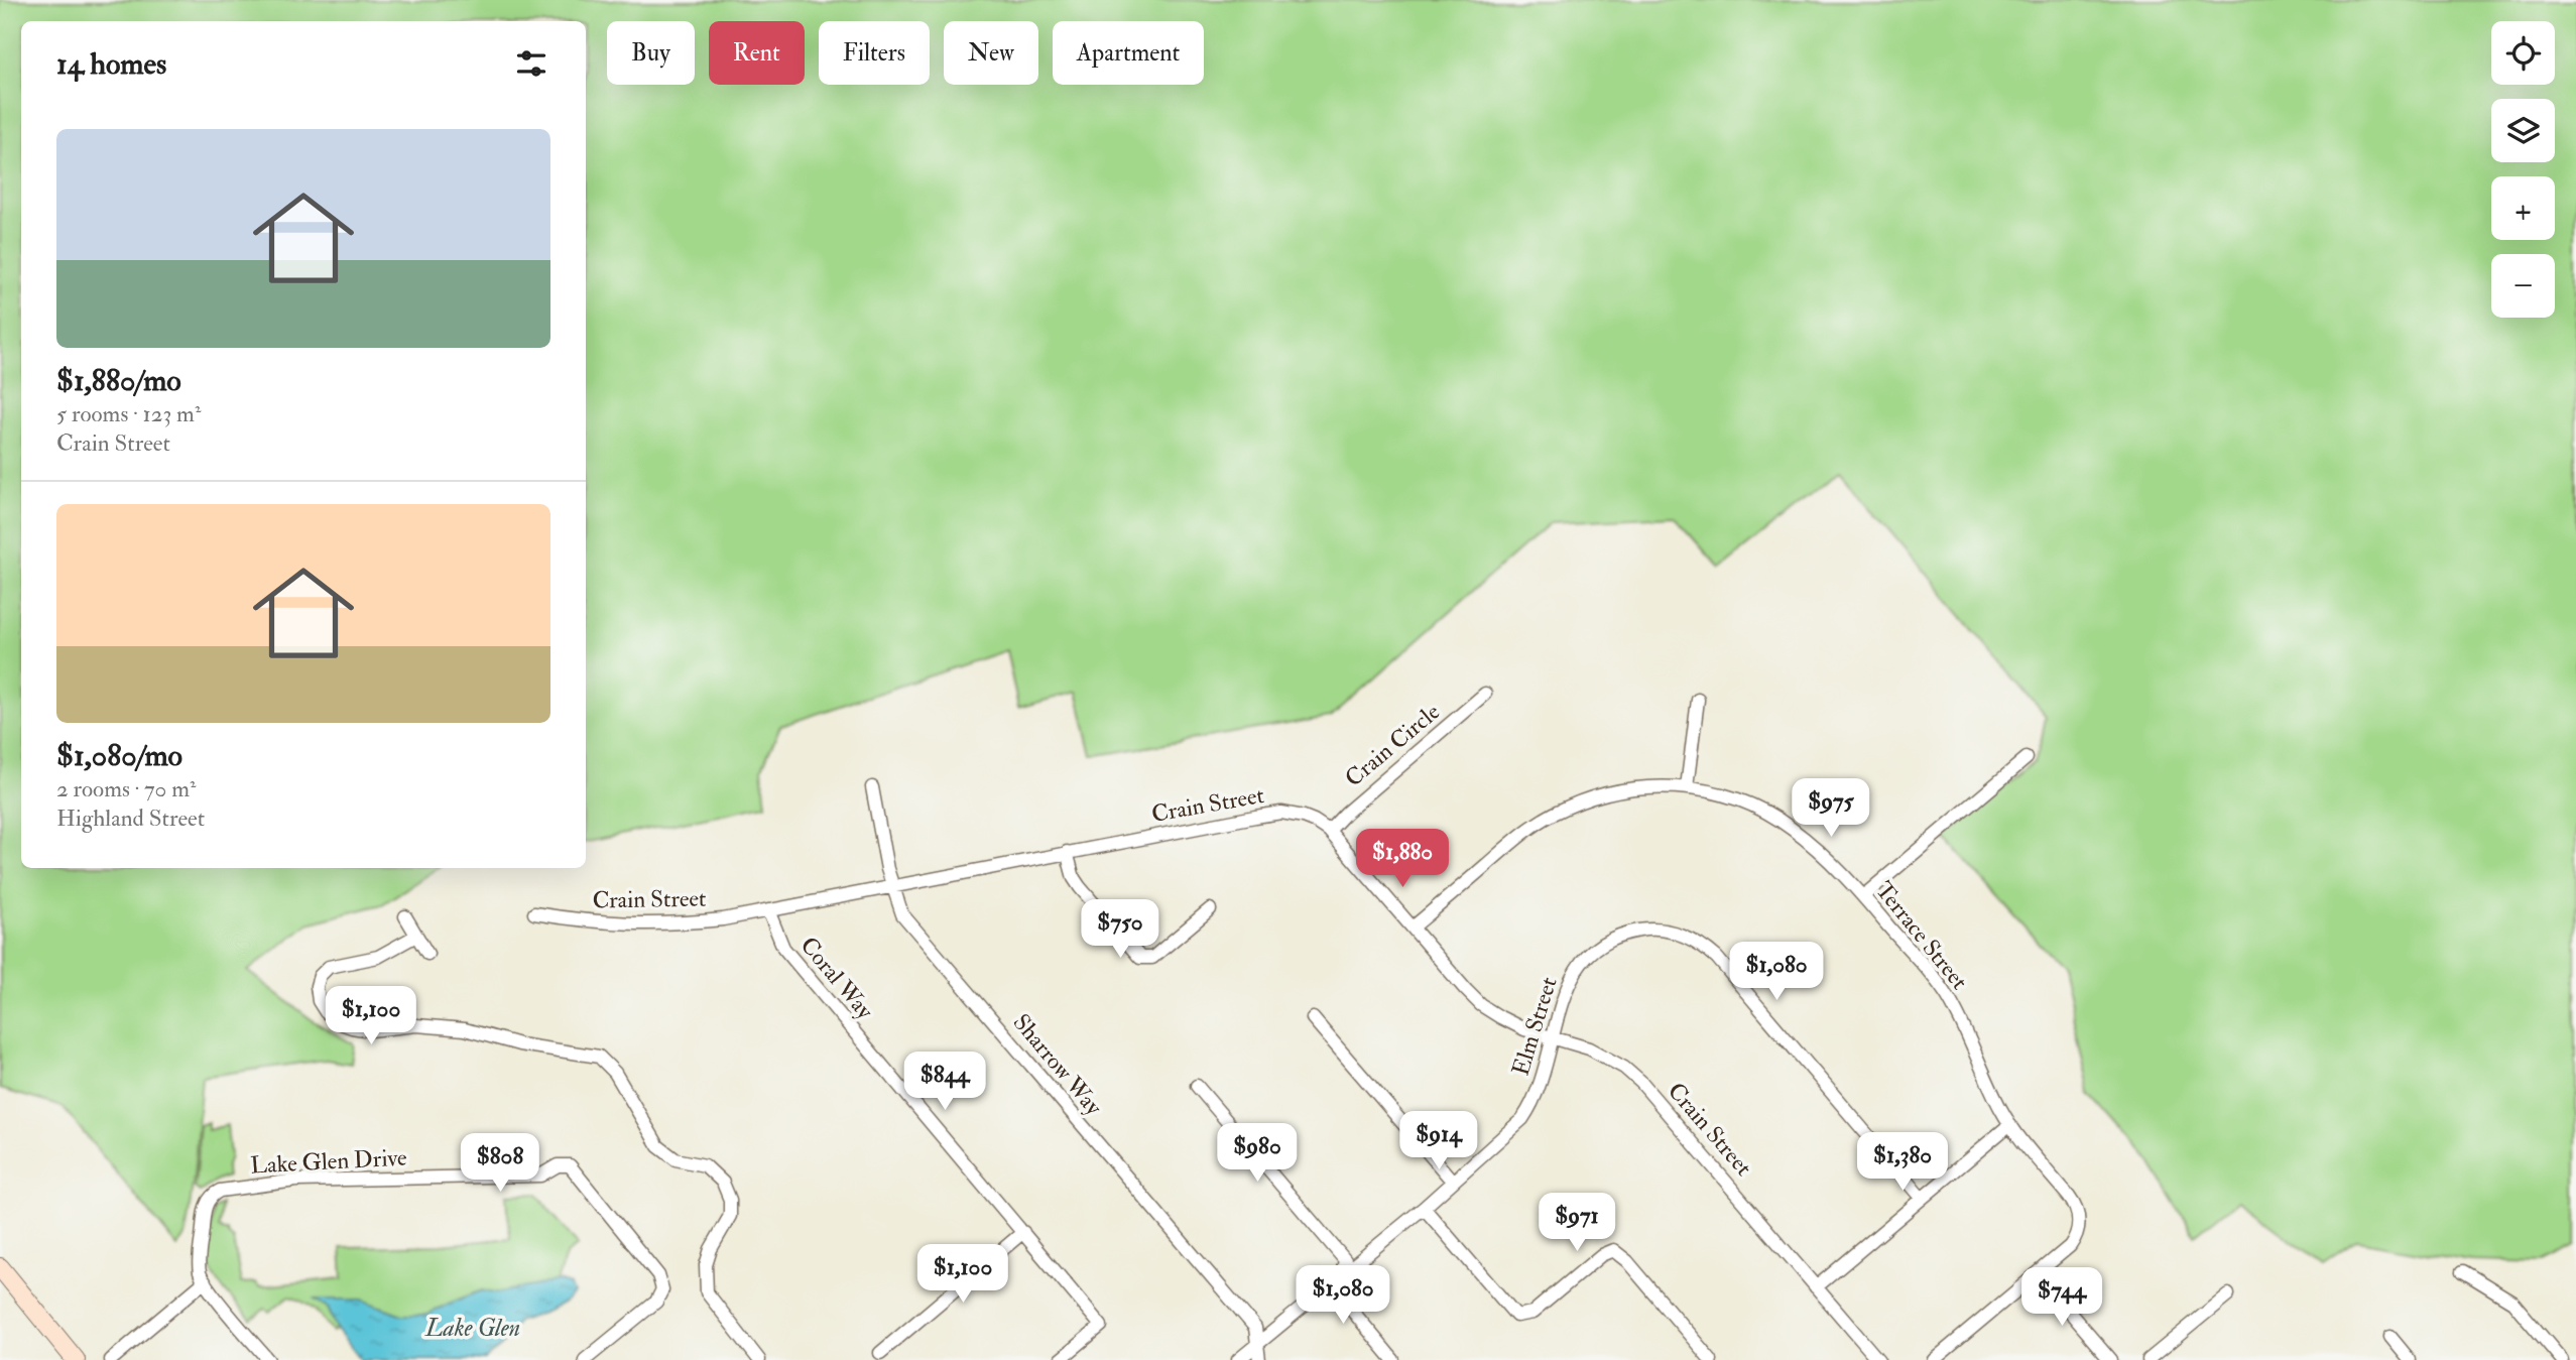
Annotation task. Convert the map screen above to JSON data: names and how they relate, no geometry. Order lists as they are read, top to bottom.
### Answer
{
  "streets": {
    "street": [
      "Crain Circle",
      "Crain Street",
      "Terrace Street",
      "Coral Way",
      "Elm Street",
      "Sharrow Way",
      "Lake Glen Drive"
    ]
  },
  "crossings": [
    ["Crain Circle", "Crain Street"],
    ["Crain Street", "Terrace Street"],
    ["Crain Street", "Coral Way"],
    ["Crain Street", "Elm Street"],
    ["Crain Street", "Sharrow Way"],
    ["Elm Street", "Sharrow Way"]
  ],
  "water": ["Lake Glen"],
  "page": {
    "map_buttons": ["+", "−"],
    "chip": [
      "Buy",
      "Rent",
      "Filters",
      "New",
      "Apartment"
    ],
    "heading": "14 homes",
    "list": [
      {
        "name": "$1,880/mo",
        "note": "5 rooms · 123 m² · Crain Street"
      },
      {
        "name": "$1,080/mo",
        "note": "2 rooms · 70 m² · Highland Street"
      }
    ],
    "price": [
      "$975",
      "$1,880",
      "$750",
      "$1,080",
      "$1,100",
      "$844",
      "$914",
      "$980",
      "$1,380",
      "$808",
      "$971",
      "$1,100",
      "$1,080",
      "$744"
    ]
  }
}
